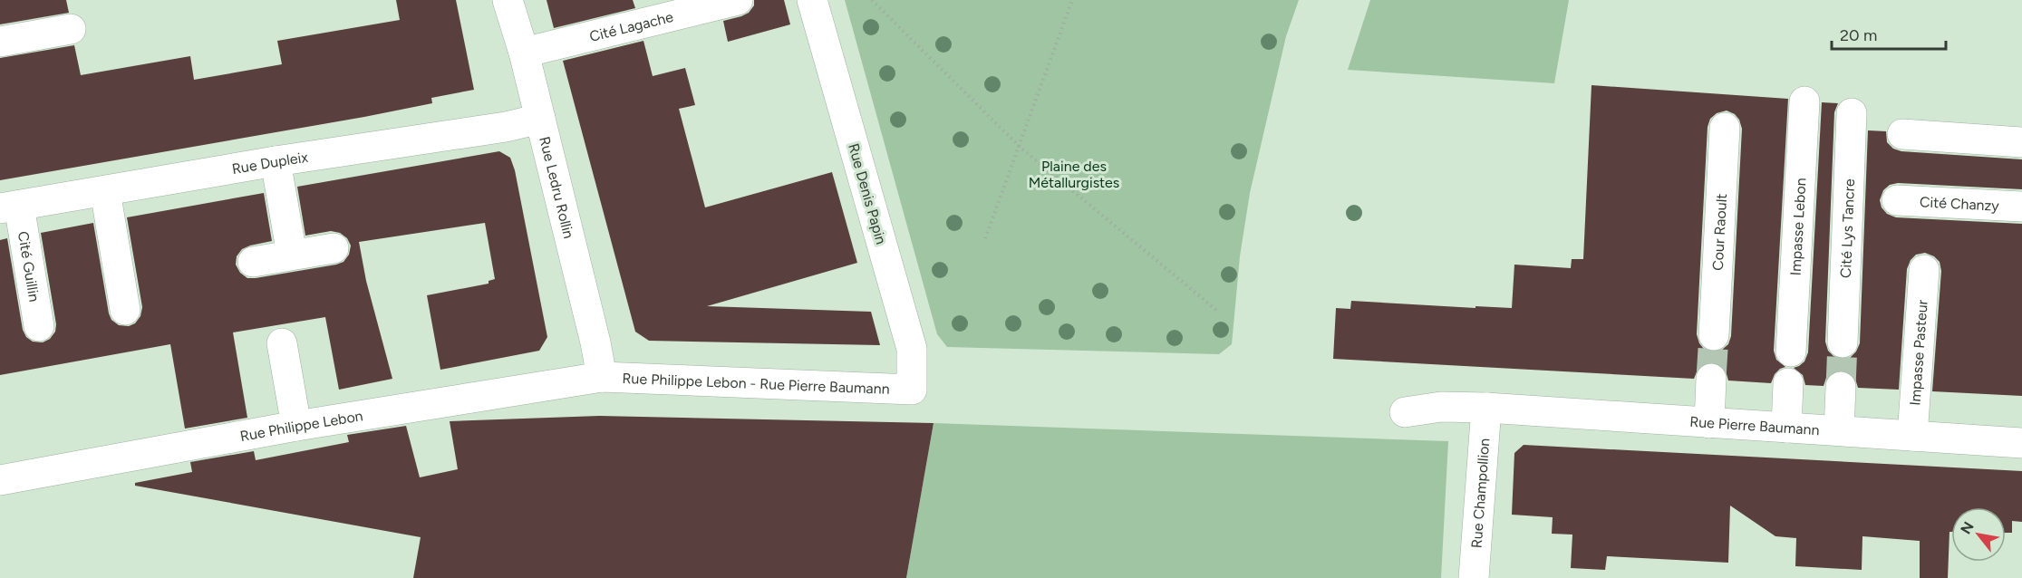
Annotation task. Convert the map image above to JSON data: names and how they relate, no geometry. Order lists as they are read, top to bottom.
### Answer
{
  "streets": {
    "street": [
      "Cité Lagache",
      "Rue Dupleix",
      "Rue Ledru Rollin",
      "Rue Denis Papin",
      "Cité Chanzy",
      "Impasse Lebon",
      "Cité Lys Tancre",
      "Cour Raoult",
      "Cité Guillin",
      "Impasse Pasteur",
      "Rue Philippe Lebon - Rue Pierre Baumann",
      "Rue Philippe Lebon",
      "Rue Pierre Baumann",
      "Rue Champollion"
    ]
  },
  "crossings": [
    ["Cité Lagache", "Rue Ledru Rollin"],
    ["Rue Dupleix", "Rue Ledru Rollin"],
    ["Rue Dupleix", "Cité Guillin"],
    ["Rue Ledru Rollin", "Rue Philippe Lebon - Rue Pierre Baumann"],
    ["Rue Ledru Rollin", "Rue Philippe Lebon"],
    ["Rue Denis Papin", "Rue Philippe Lebon - Rue Pierre Baumann"],
    ["Impasse Pasteur", "Rue Pierre Baumann"],
    ["Rue Philippe Lebon - Rue Pierre Baumann", "Rue Philippe Lebon"],
    ["Rue Pierre Baumann", "Rue Champollion"]
  ],
  "parks": ["Plaine des Métallurgistes"],
  "scale_bar": "20 m",
  "north": "top left"
}
